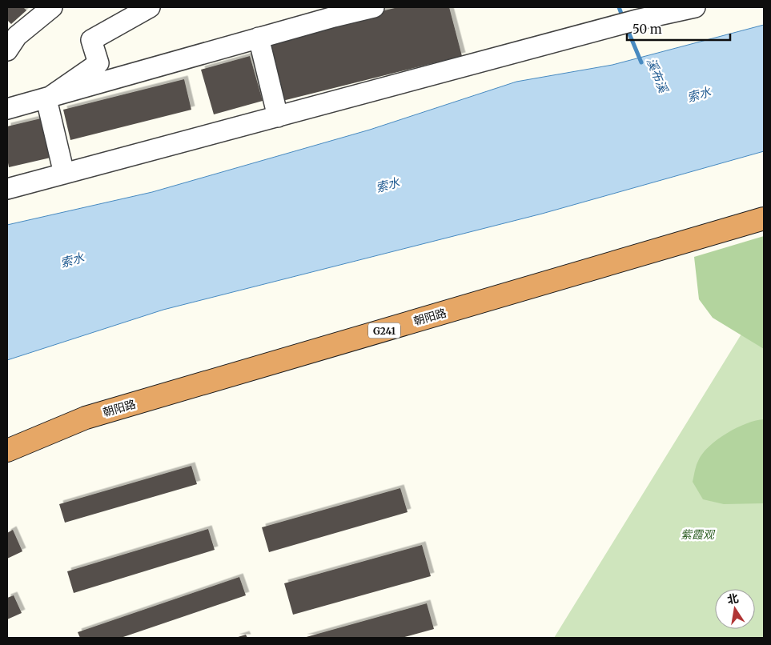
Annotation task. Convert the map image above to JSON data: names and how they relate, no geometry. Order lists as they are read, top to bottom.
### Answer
{
  "streets": {
    "highway": ["朝阳路", "G241"]
  },
  "water": ["溪布溪", "索水"],
  "parks": ["紫霞观"],
  "scale_bar": "50 m",
  "north": "top"
}
